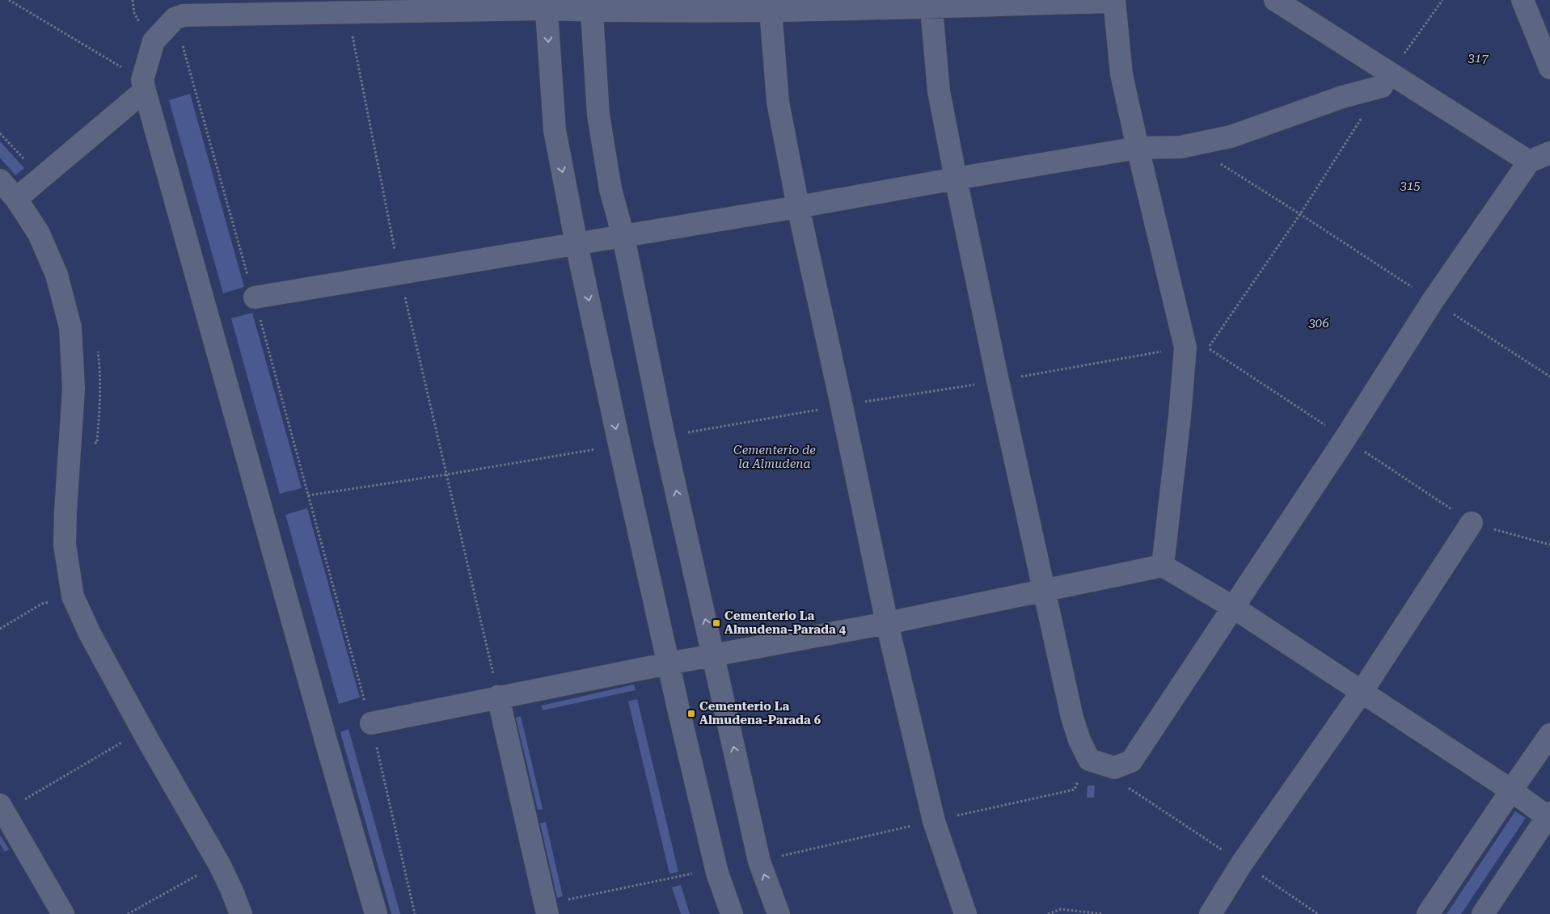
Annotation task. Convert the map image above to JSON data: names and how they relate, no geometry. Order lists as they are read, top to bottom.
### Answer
{
  "parks": [
    "317",
    "315",
    "306",
    "Cementerio de la Almudena"
  ],
  "places": {
    "transit": ["Cementerio La Almudena-Parada 4", "Cementerio La Almudena-Parada 6"]
  }
}
